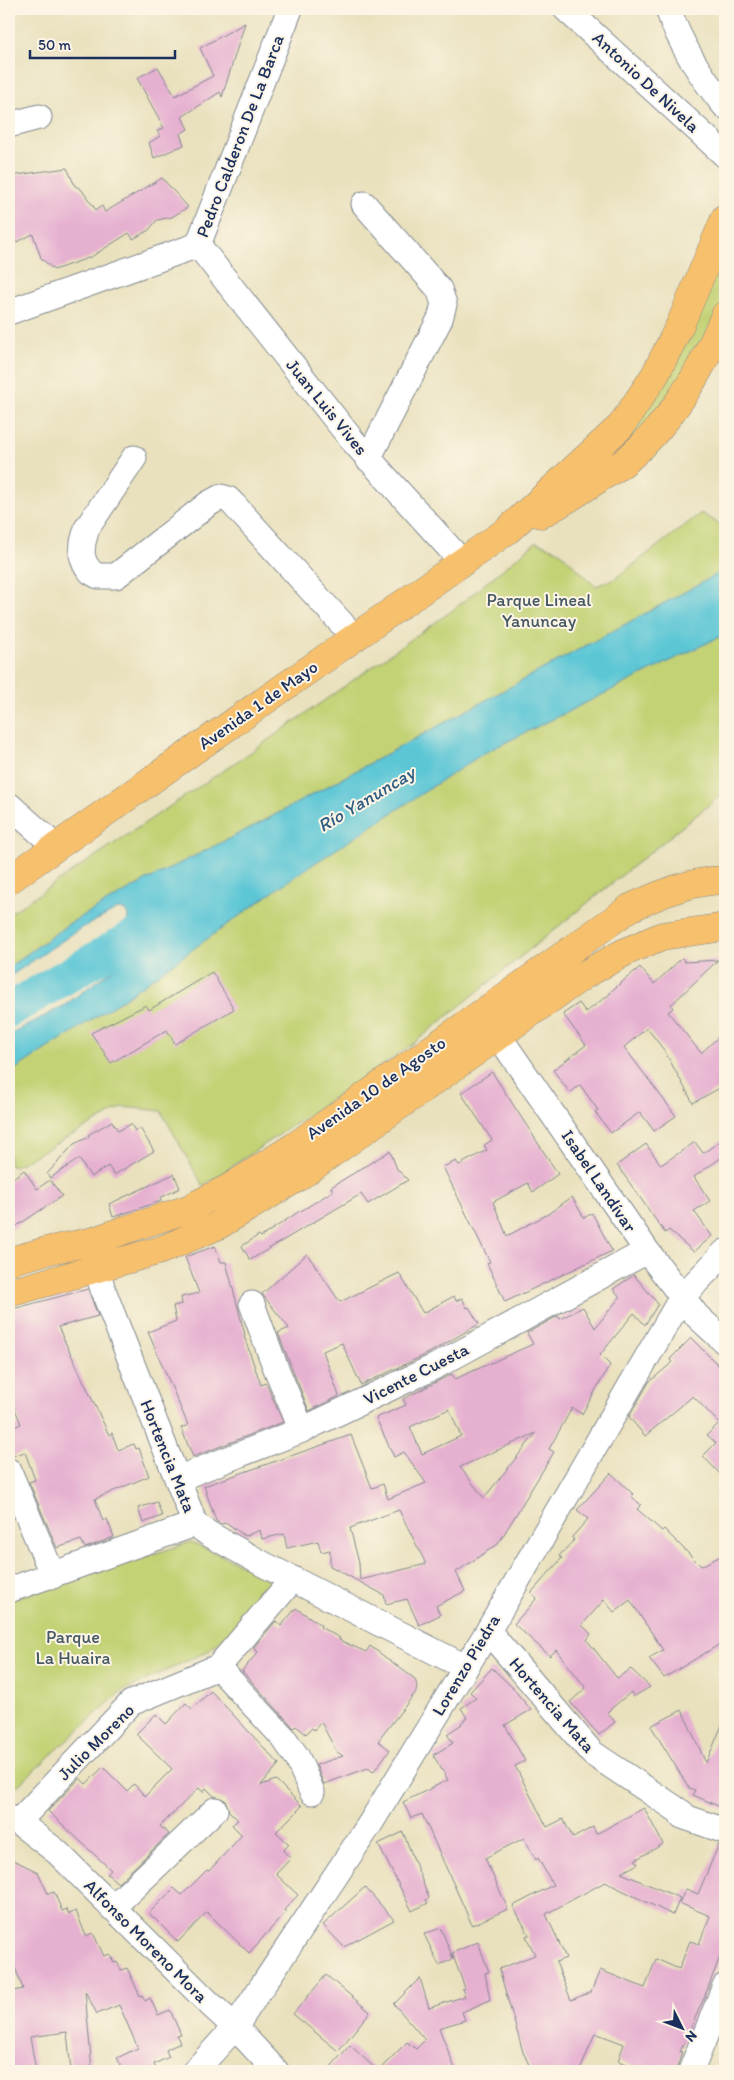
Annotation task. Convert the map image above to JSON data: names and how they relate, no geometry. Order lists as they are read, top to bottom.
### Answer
{
  "streets": {
    "main road": ["Avenida 1 de Mayo", "Avenida 10 de Agosto"],
    "street": [
      "Antonio De Nivela",
      "Pedro Calderon De La Barca",
      "Juan Luis Vives",
      "Isabel Landívar",
      "Vicente Cuesta",
      "Hortencia Mata",
      "Lorenzo Piedra",
      "Julio Moreno",
      "Alfonso Moreno Mora"
    ]
  },
  "crossings": [
    ["Pedro Calderon De La Barca", "Juan Luis Vives"],
    ["Juan Luis Vives", "Avenida 1 de Mayo"],
    ["Avenida 10 de Agosto", "Isabel Landívar"],
    ["Avenida 10 de Agosto", "Hortencia Mata"],
    ["Isabel Landívar", "Vicente Cuesta"],
    ["Isabel Landívar", "Lorenzo Piedra"],
    ["Vicente Cuesta", "Hortencia Mata"],
    ["Hortencia Mata", "Lorenzo Piedra"],
    ["Hortencia Mata", "Julio Moreno"],
    ["Lorenzo Piedra", "Alfonso Moreno Mora"],
    ["Julio Moreno", "Alfonso Moreno Mora"]
  ],
  "water": ["Río Yanuncay"],
  "parks": ["Parque Lineal Yanuncay", "Parque La Huaira"],
  "scale_bar": "50 m",
  "north": "bottom right"
}
